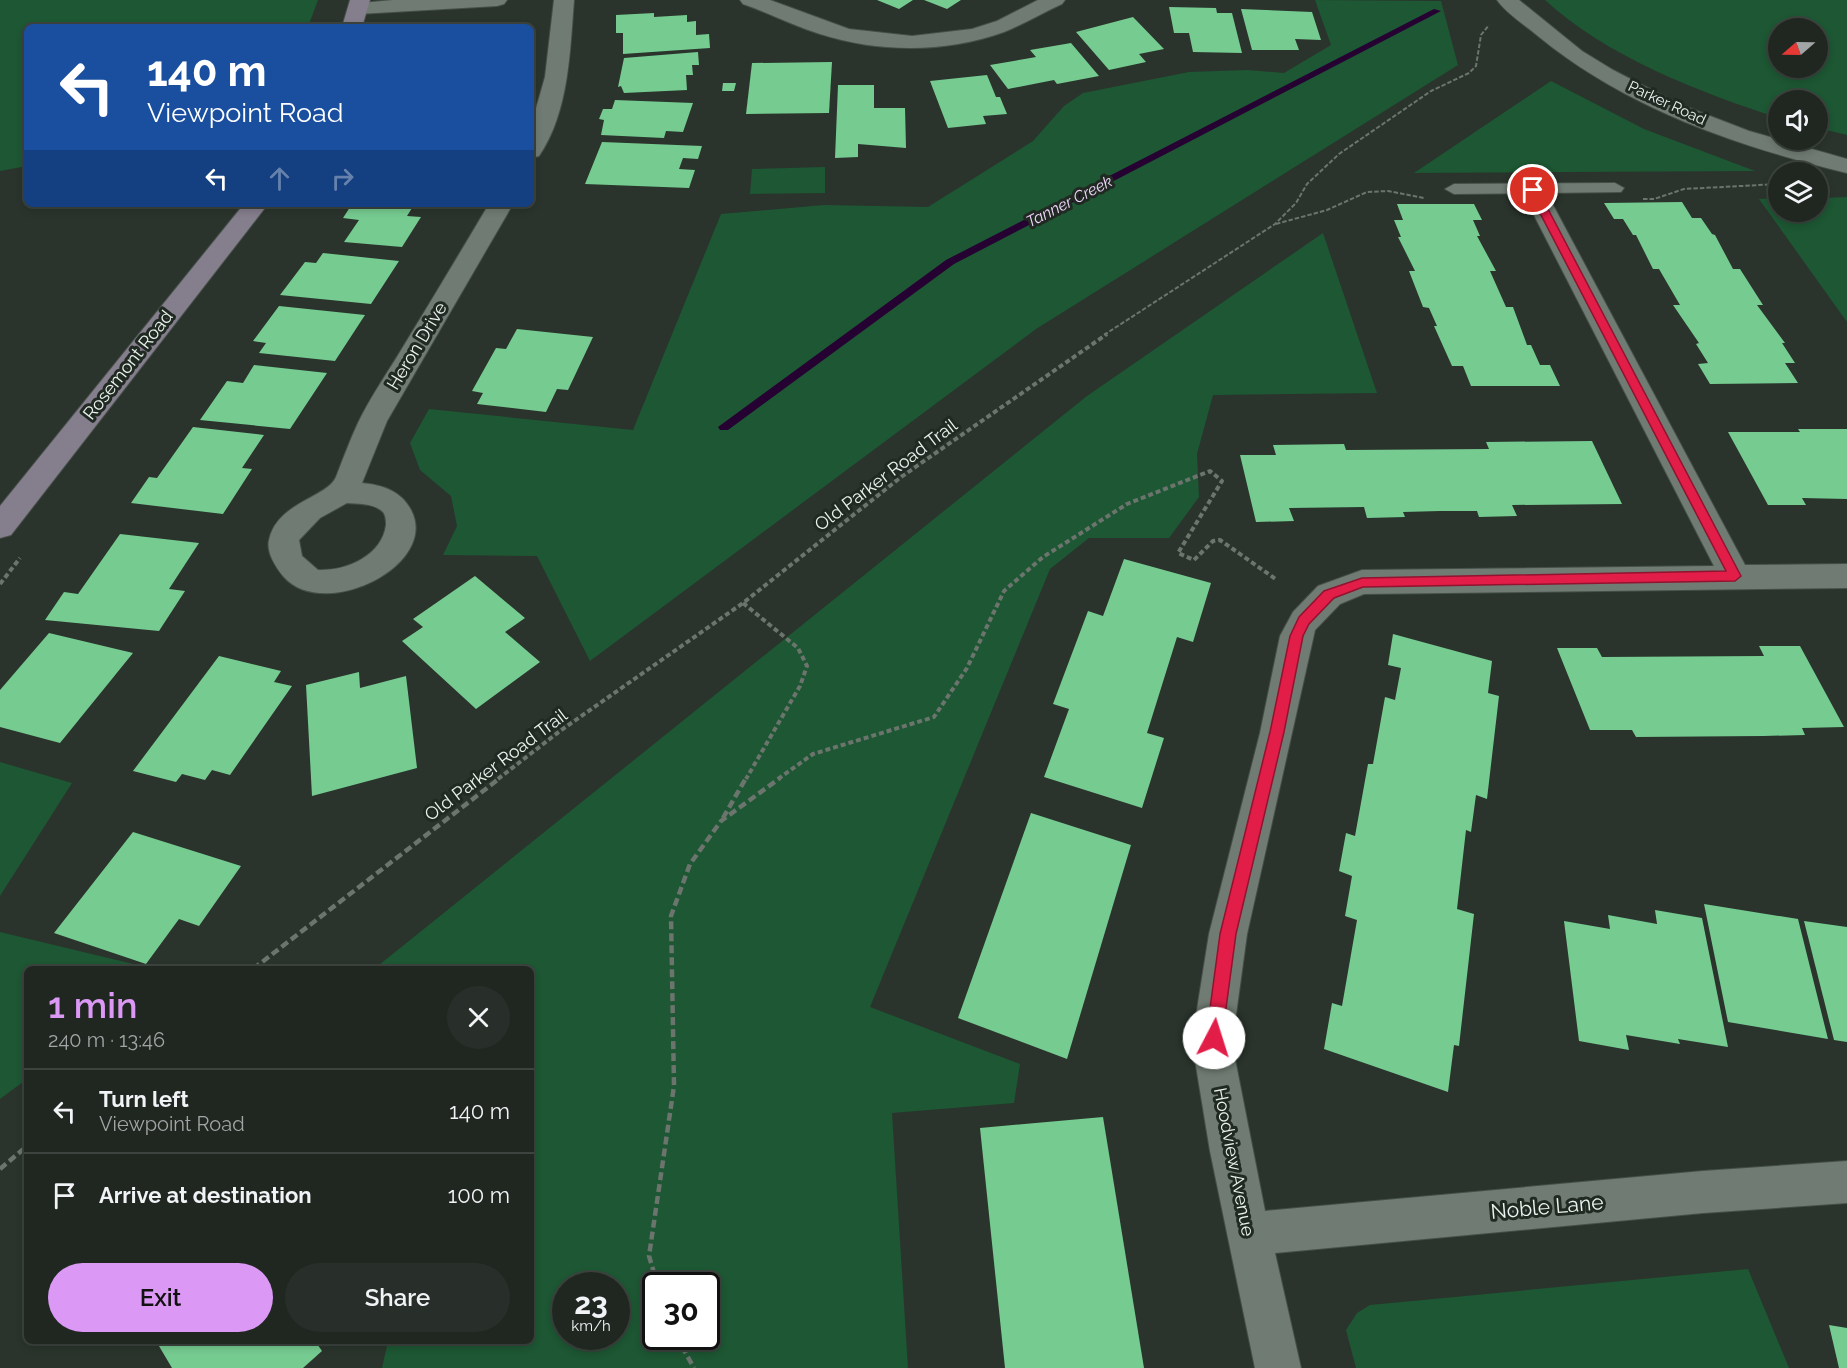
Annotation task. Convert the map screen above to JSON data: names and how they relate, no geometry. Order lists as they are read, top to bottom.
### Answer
{
  "streets": {
    "main road": ["Rosemont Road"],
    "street": [
      "Parker Road",
      "Heron Drive",
      "Hoodview Avenue",
      "Noble Lane"
    ],
    "path": ["Old Parker Road Trail"]
  },
  "crossings": [
    ["Parker Road", "Old Parker Road Trail"],
    ["Hoodview Avenue", "Noble Lane"]
  ],
  "water": ["Tanner Creek"],
  "north": "left",
  "page": {
    "turn": ["140 m", "Viewpoint Road"],
    "heading": ["1 min", "240 m · 13:46"],
    "list": [
      {
        "name": "Turn left",
        "note": "Viewpoint Road",
        "value": "140 m"
      },
      {
        "name": "Arrive at destination",
        "value": "100 m"
      }
    ],
    "buttons": ["Exit", "Share"],
    "speed": "23 km/h",
    "limit": "30"
  }
}
